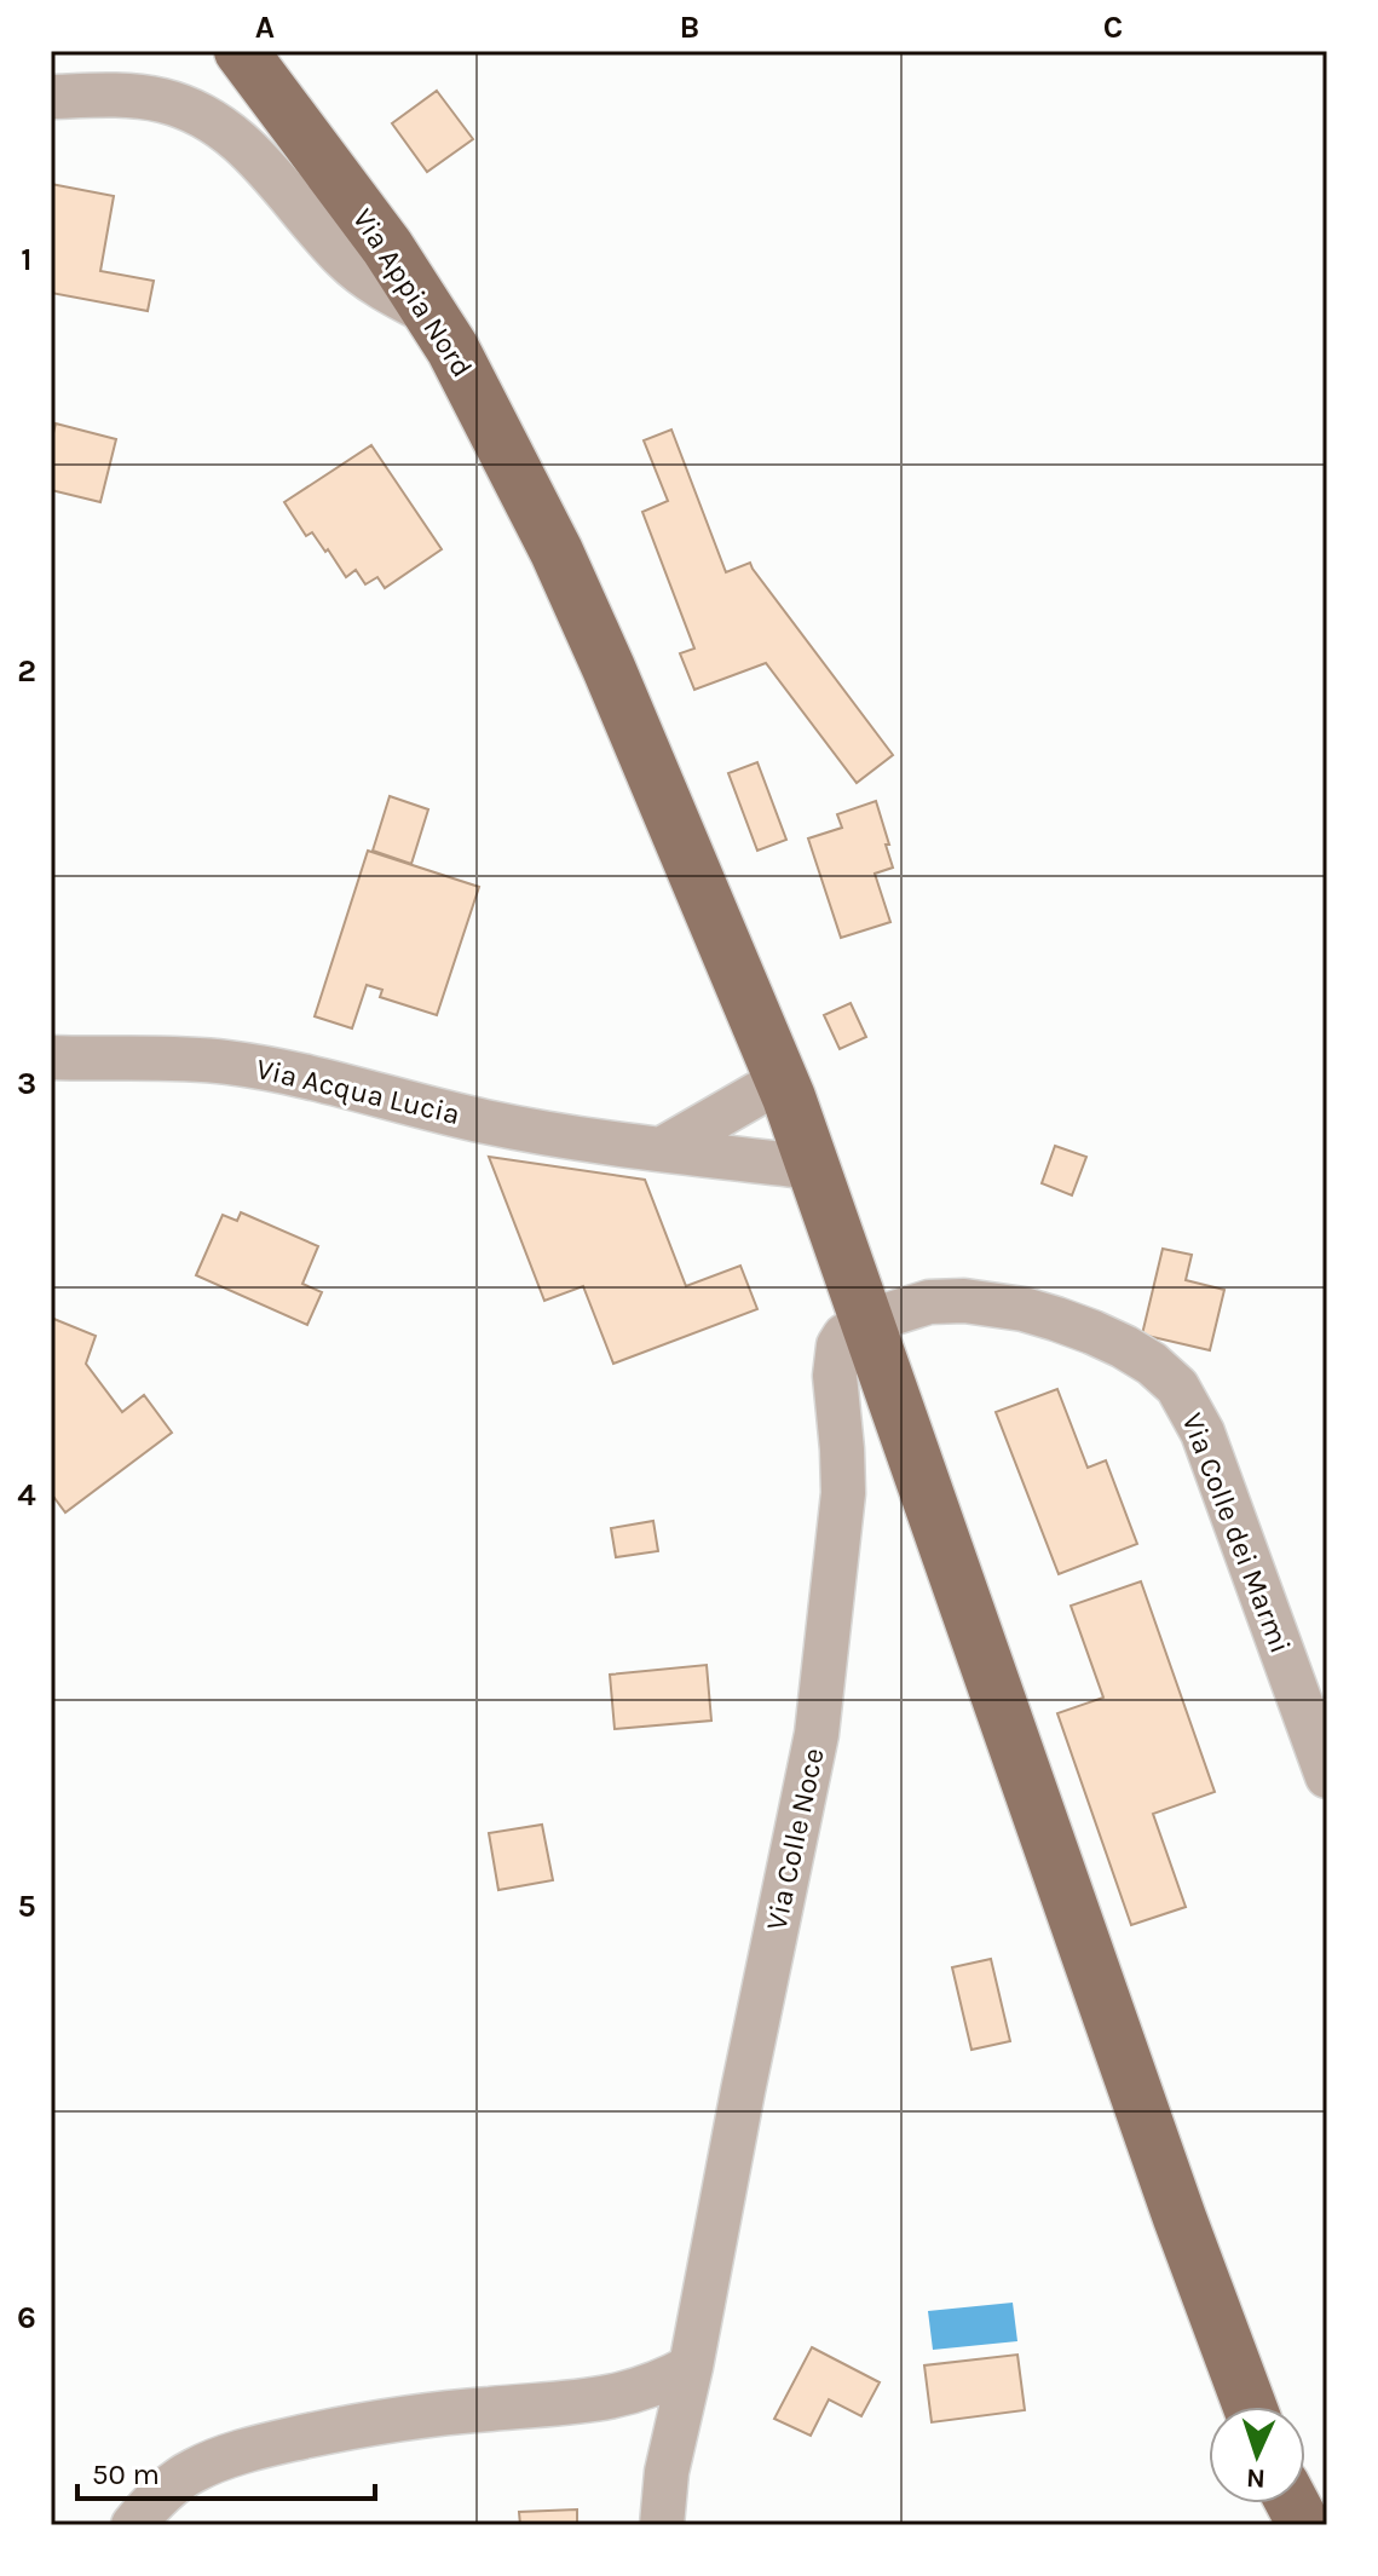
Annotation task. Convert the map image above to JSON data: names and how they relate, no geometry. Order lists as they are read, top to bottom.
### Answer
{
  "streets": {
    "main road": ["Via Appia Nord"],
    "street": ["Via Acqua Lucia", "Via Colle dei Marmi", "Via Colle Noce"]
  },
  "crossings": [
    ["Via Appia Nord", "Via Acqua Lucia"],
    ["Via Appia Nord", "Via Colle dei Marmi"],
    ["Via Appia Nord", "Via Colle Noce"],
    ["Via Colle dei Marmi", "Via Colle Noce"]
  ],
  "scale_bar": "50 m",
  "north": "bottom",
  "grid": {
    "columns": ["A", "B", "C"],
    "rows": [
      "1",
      "2",
      "3",
      "4",
      "5",
      "6"
    ]
  }
}
